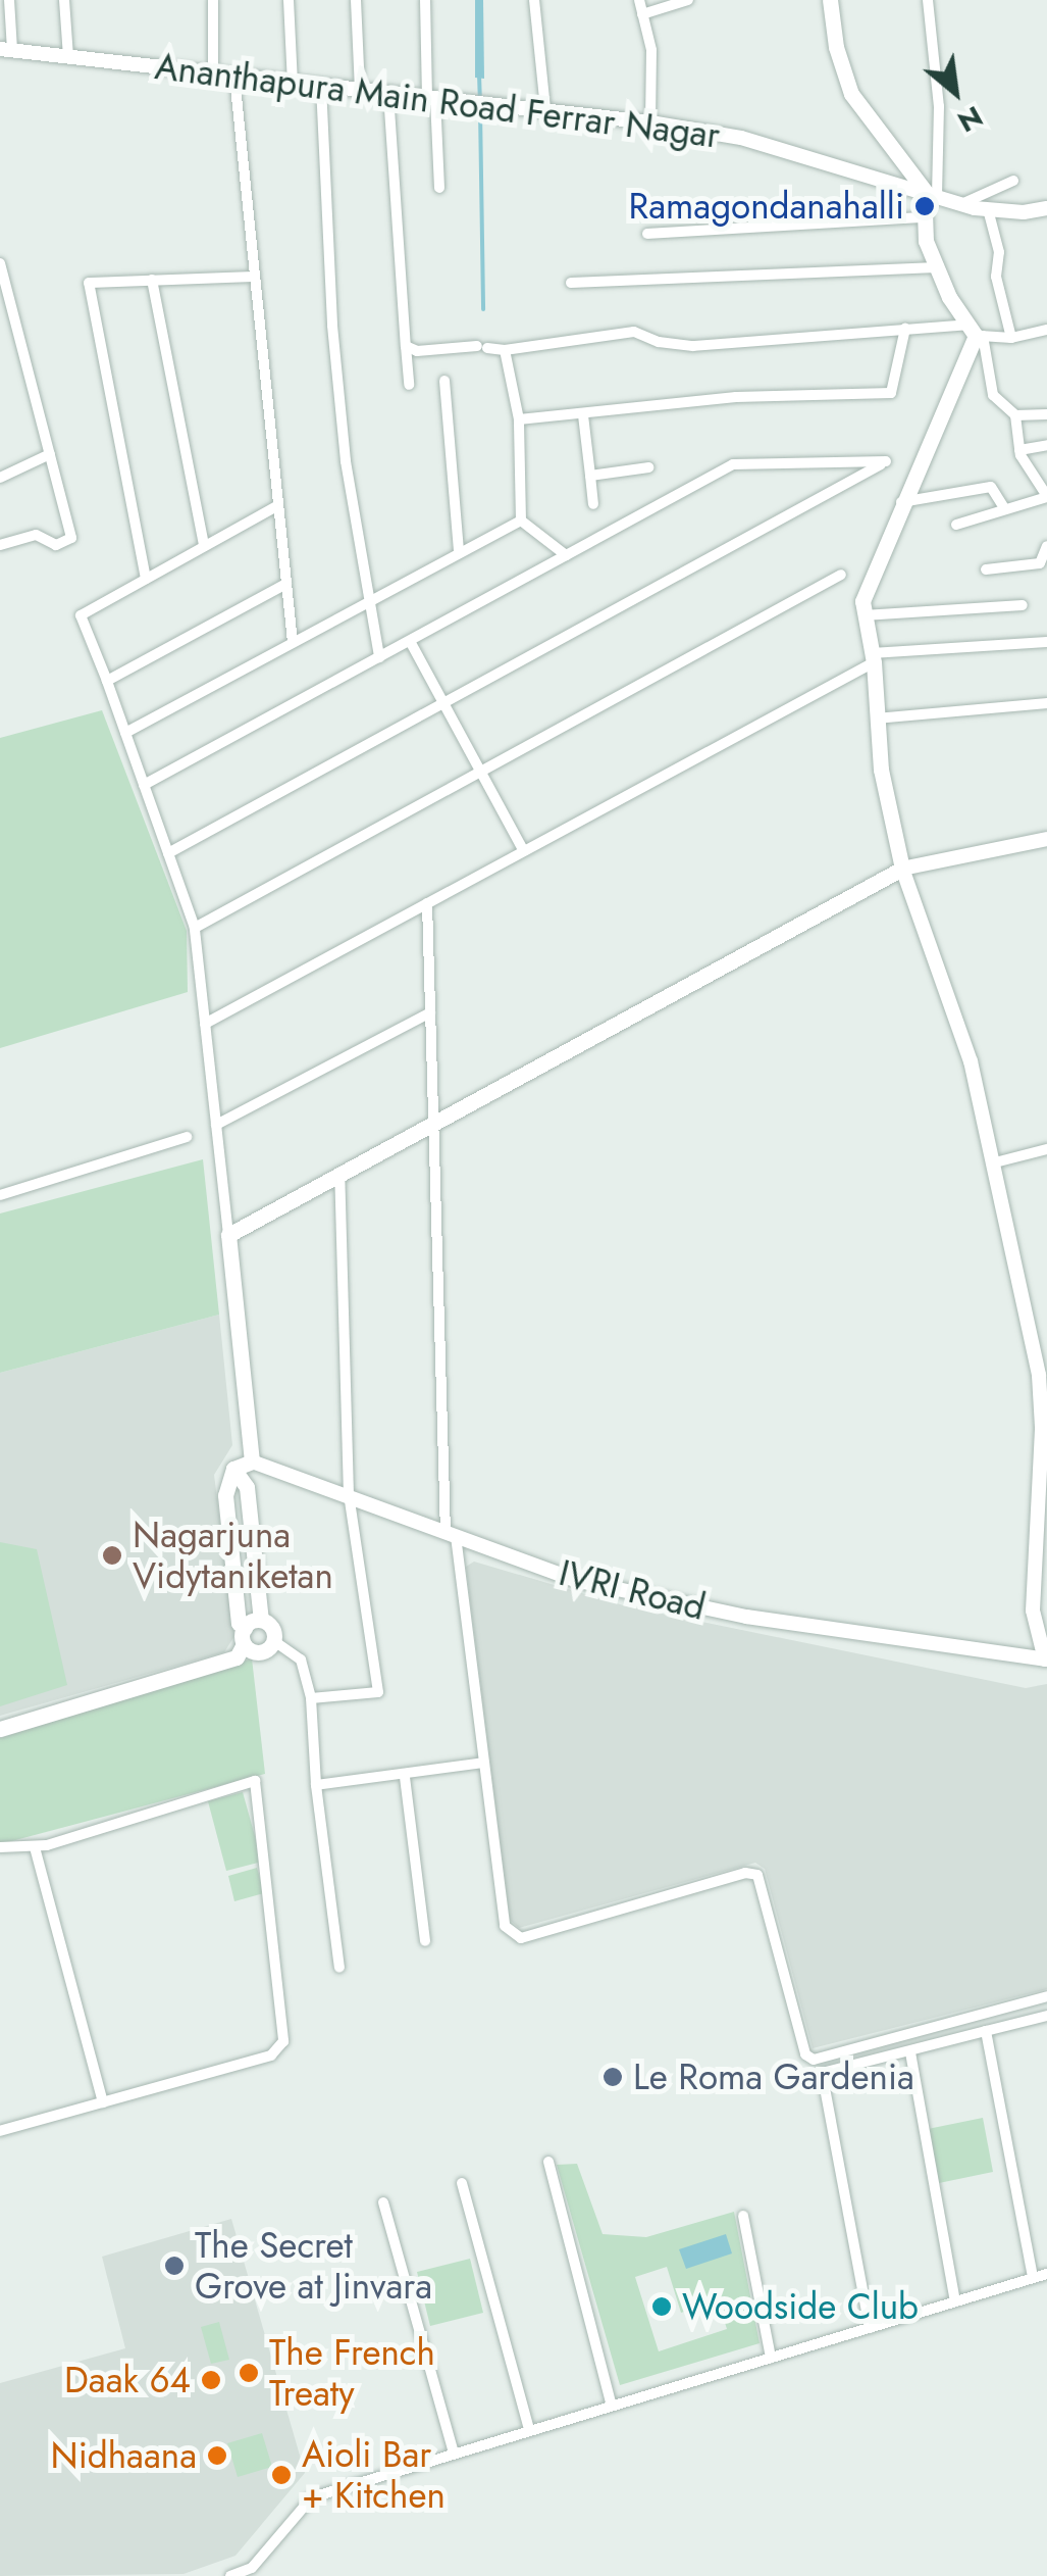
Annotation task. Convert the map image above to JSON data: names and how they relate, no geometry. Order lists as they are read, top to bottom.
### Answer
{
  "streets": {
    "street": ["Ananthapura Main Road Ferrar Nagar", "IVRI Road"]
  },
  "places": [
    "Ramagondanahalli",
    "Nagarjuna Vidytaniketan",
    "Le Roma Gardenia",
    "The Secret Grove at Jinvara",
    "Woodside Club",
    "The French Treaty",
    "Daak 64",
    "Nidhaana",
    "Aioli Bar + Kitchen"
  ],
  "north": "bottom right"
}
